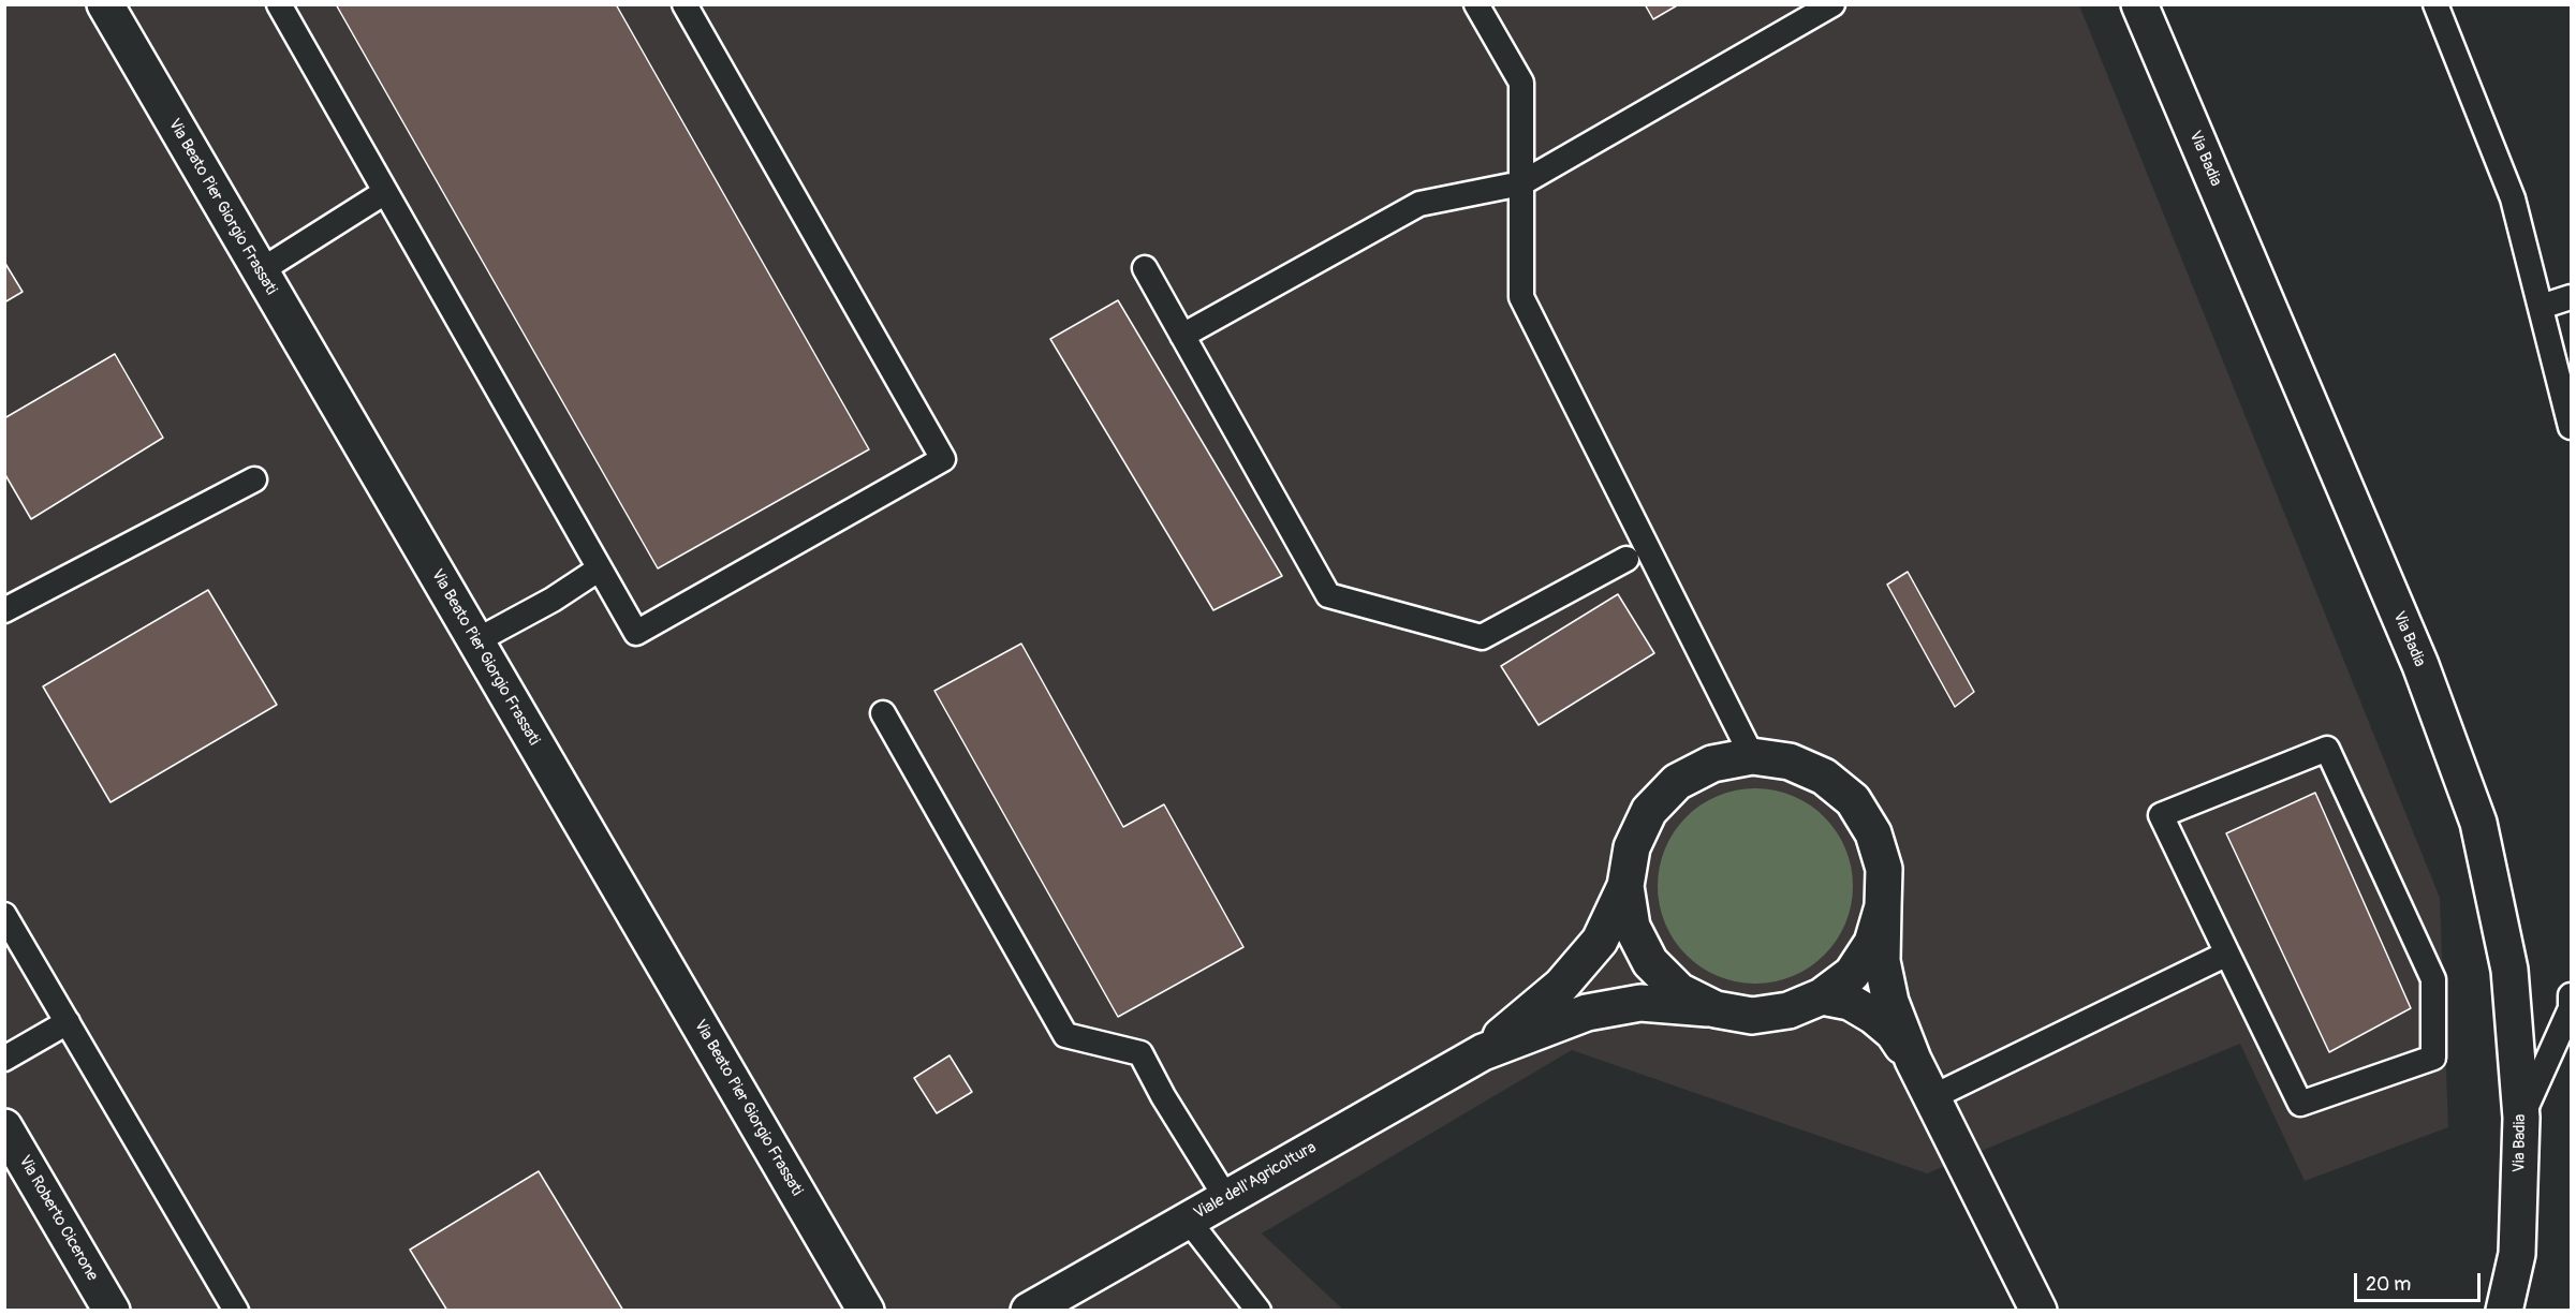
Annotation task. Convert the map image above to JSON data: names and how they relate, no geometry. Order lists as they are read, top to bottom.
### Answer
{
  "streets": {
    "street": [
      "Via Badia",
      "Via Beato Pier Giorgio Frassati",
      "Viale dell'Agricoltura",
      "Via Roberto Cicerone"
    ]
  },
  "scale_bar": "20 m"
}
